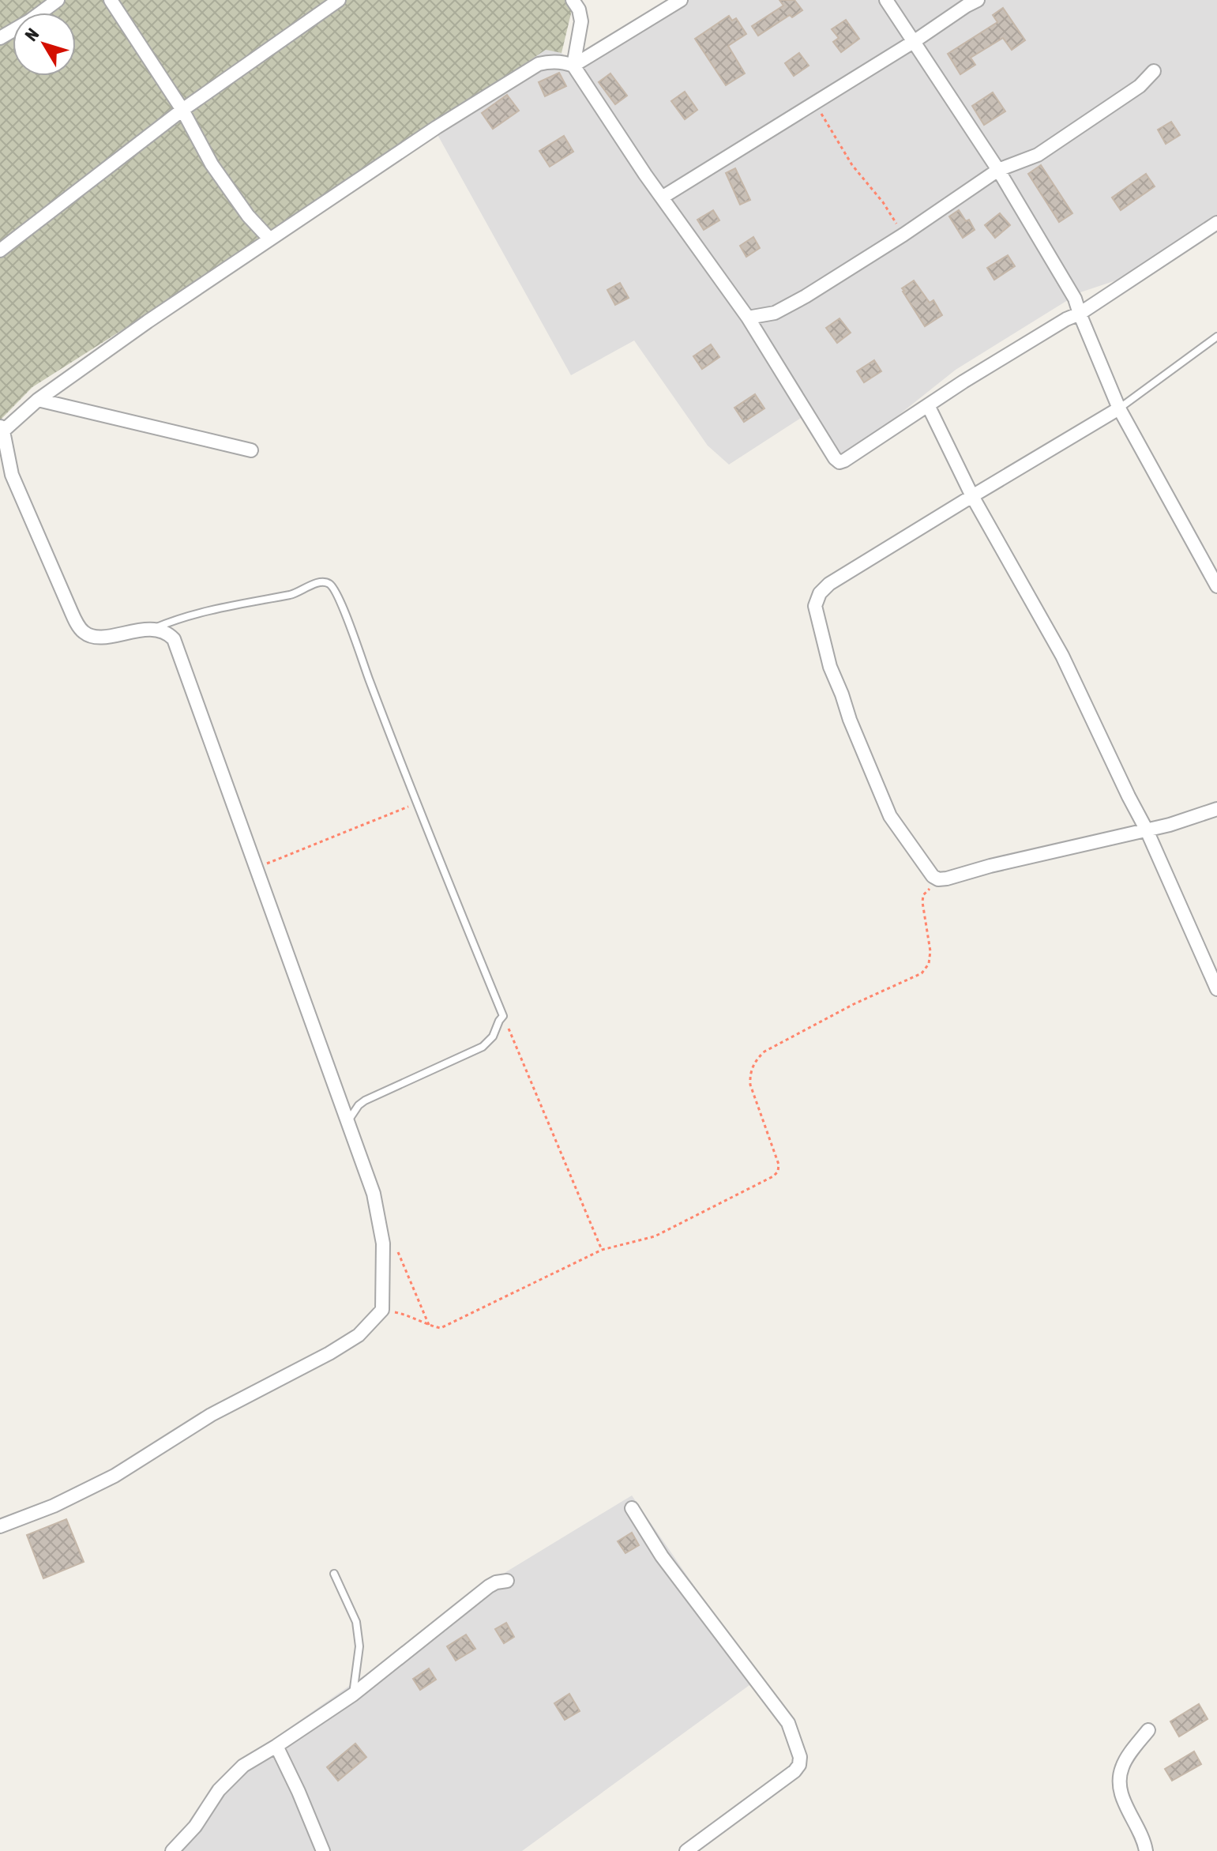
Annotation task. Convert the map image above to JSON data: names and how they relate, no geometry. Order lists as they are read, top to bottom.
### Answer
{
  "north": "top left"
}
